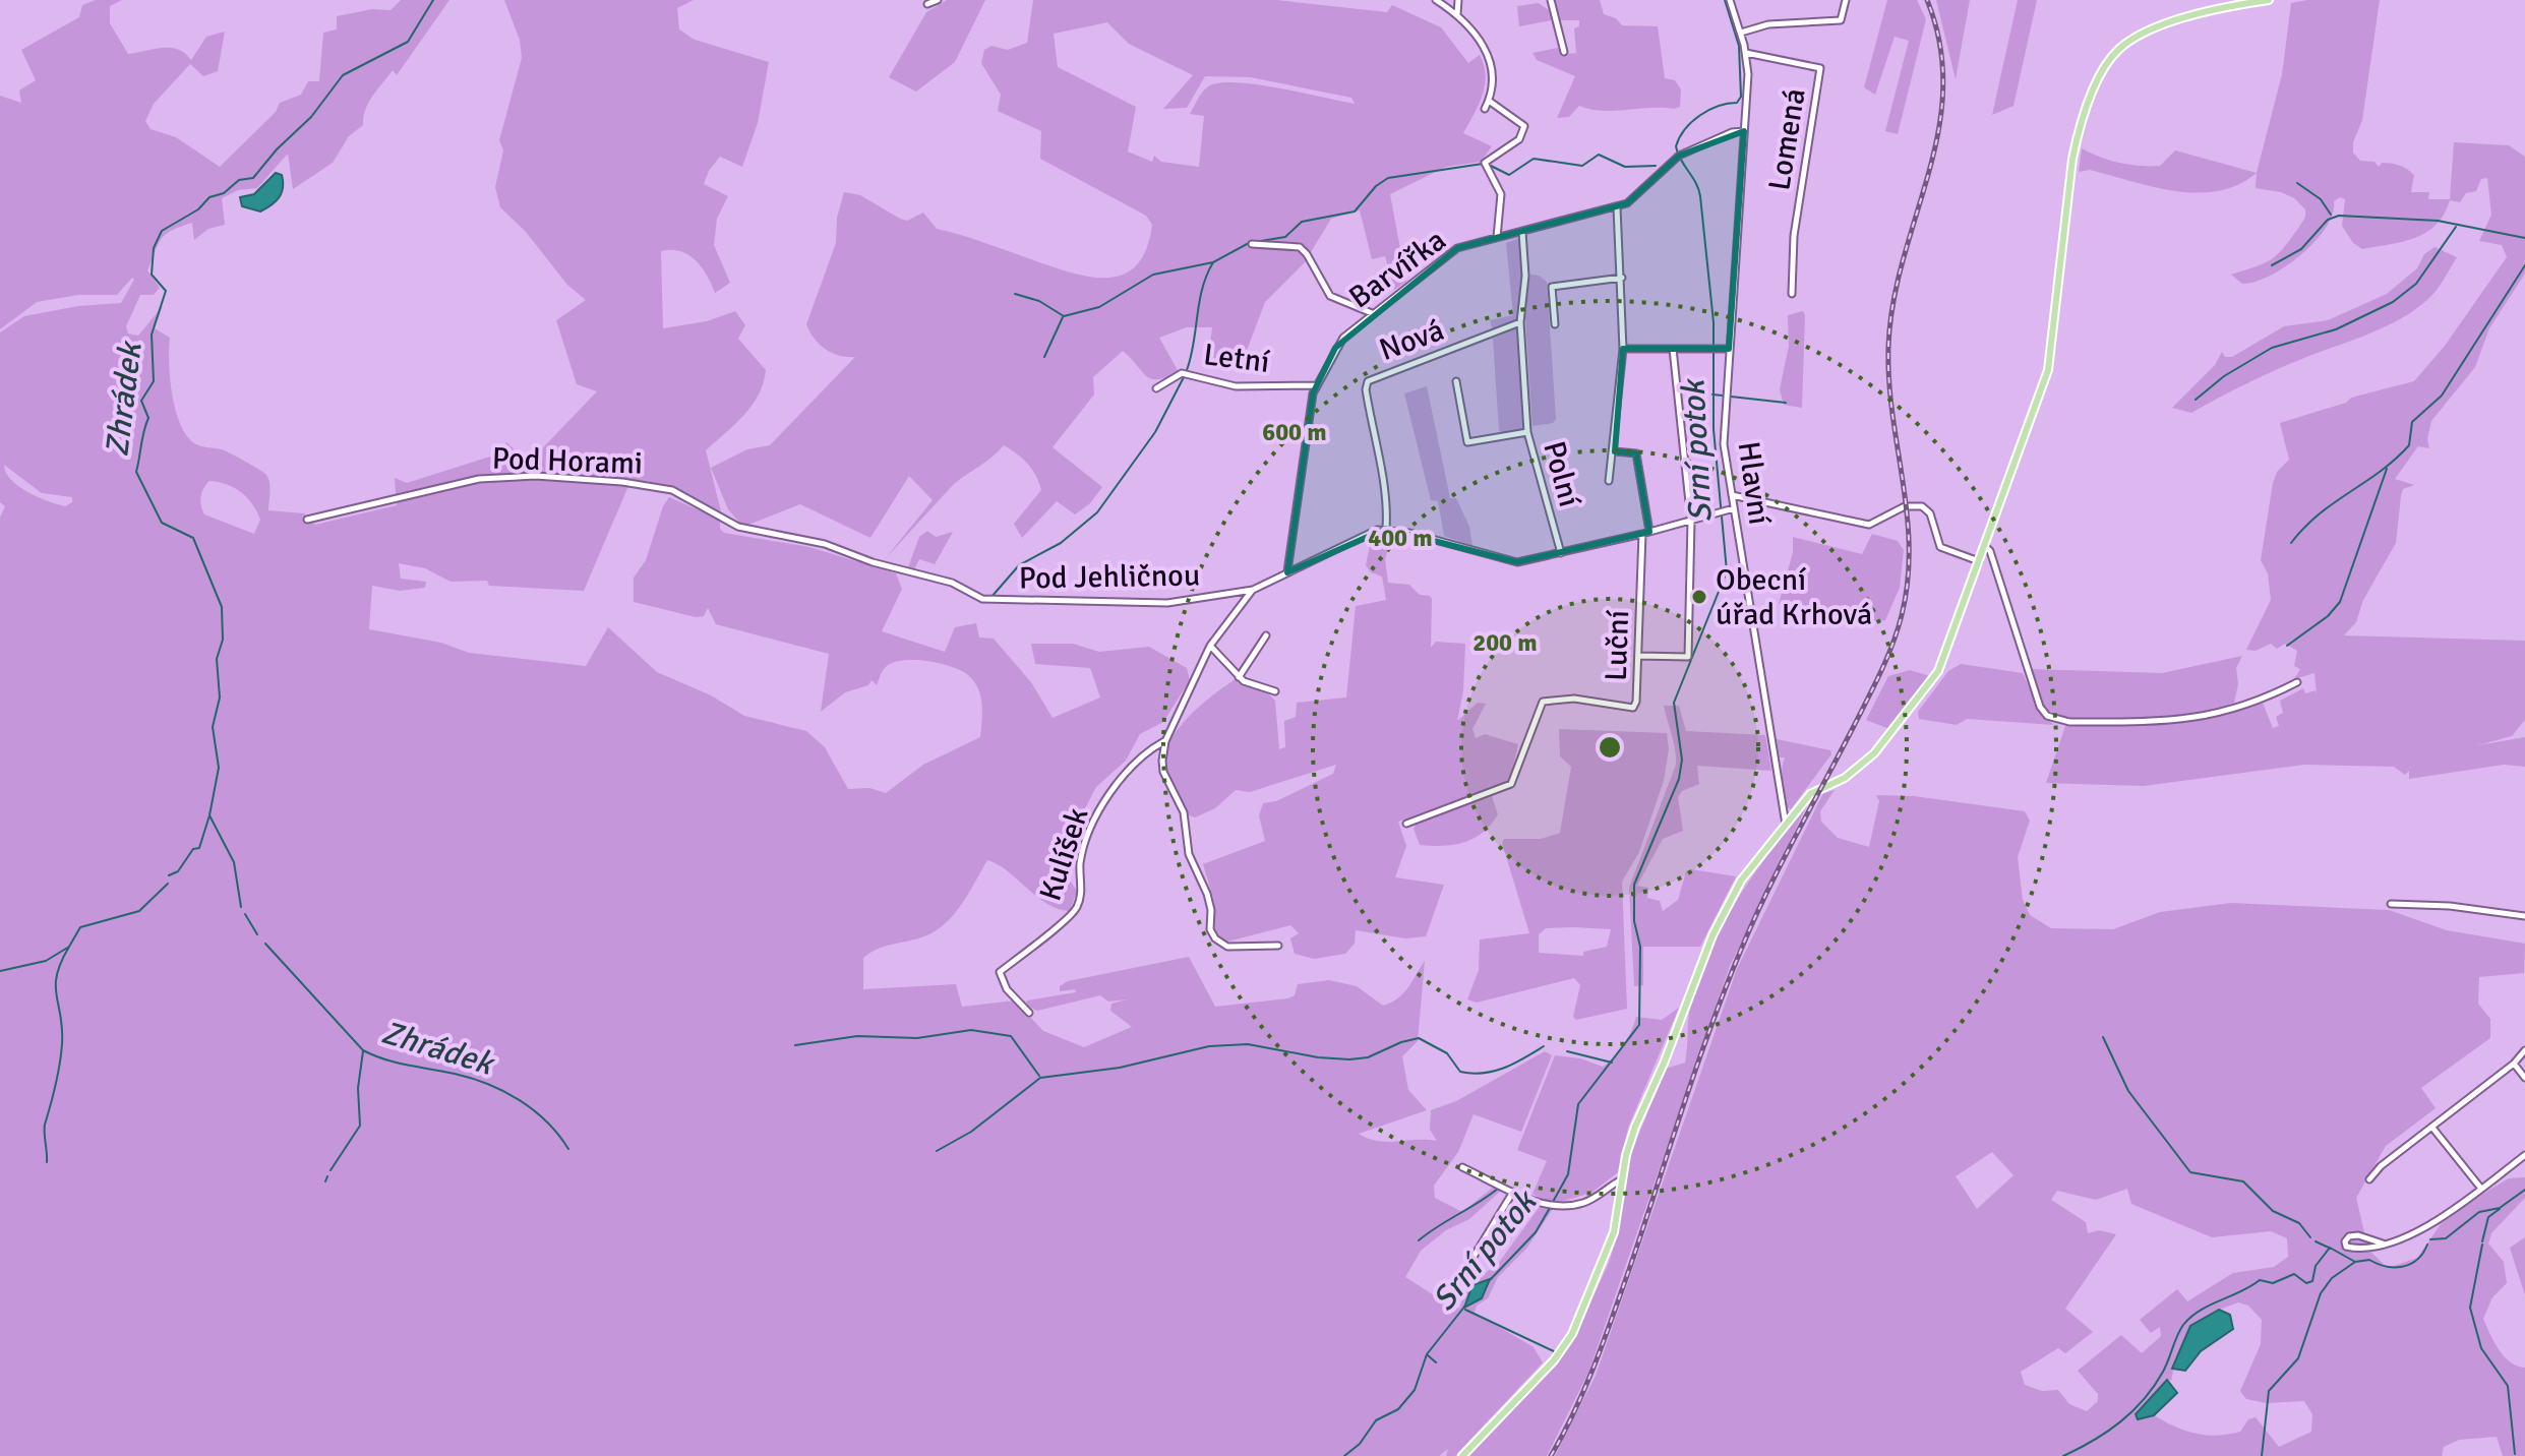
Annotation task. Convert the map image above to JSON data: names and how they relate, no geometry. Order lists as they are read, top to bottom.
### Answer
{
  "streets": {
    "street": [
      "Lomená",
      "Barvířka",
      "Nová",
      "Letní",
      "Pod Horami",
      "Polní",
      "Hlavní",
      "Pod Jehličnou",
      "Luční",
      "Kulíšek"
    ]
  },
  "crossings": [
    ["Lomená", "Hlavní"],
    ["Barvířka", "Letní"],
    ["Barvířka", "Hlavní"],
    ["Barvířka", "Pod Jehličnou"],
    ["Nová", "Pod Jehličnou"],
    ["Pod Horami", "Pod Jehličnou"],
    ["Pod Jehličnou", "Kulíšek"]
  ],
  "water": ["Zhrádek", "Srní potok"],
  "places": ["Obecní úřad Krhová"],
  "rings": ["600 m", "400 m", "200 m"]
}
